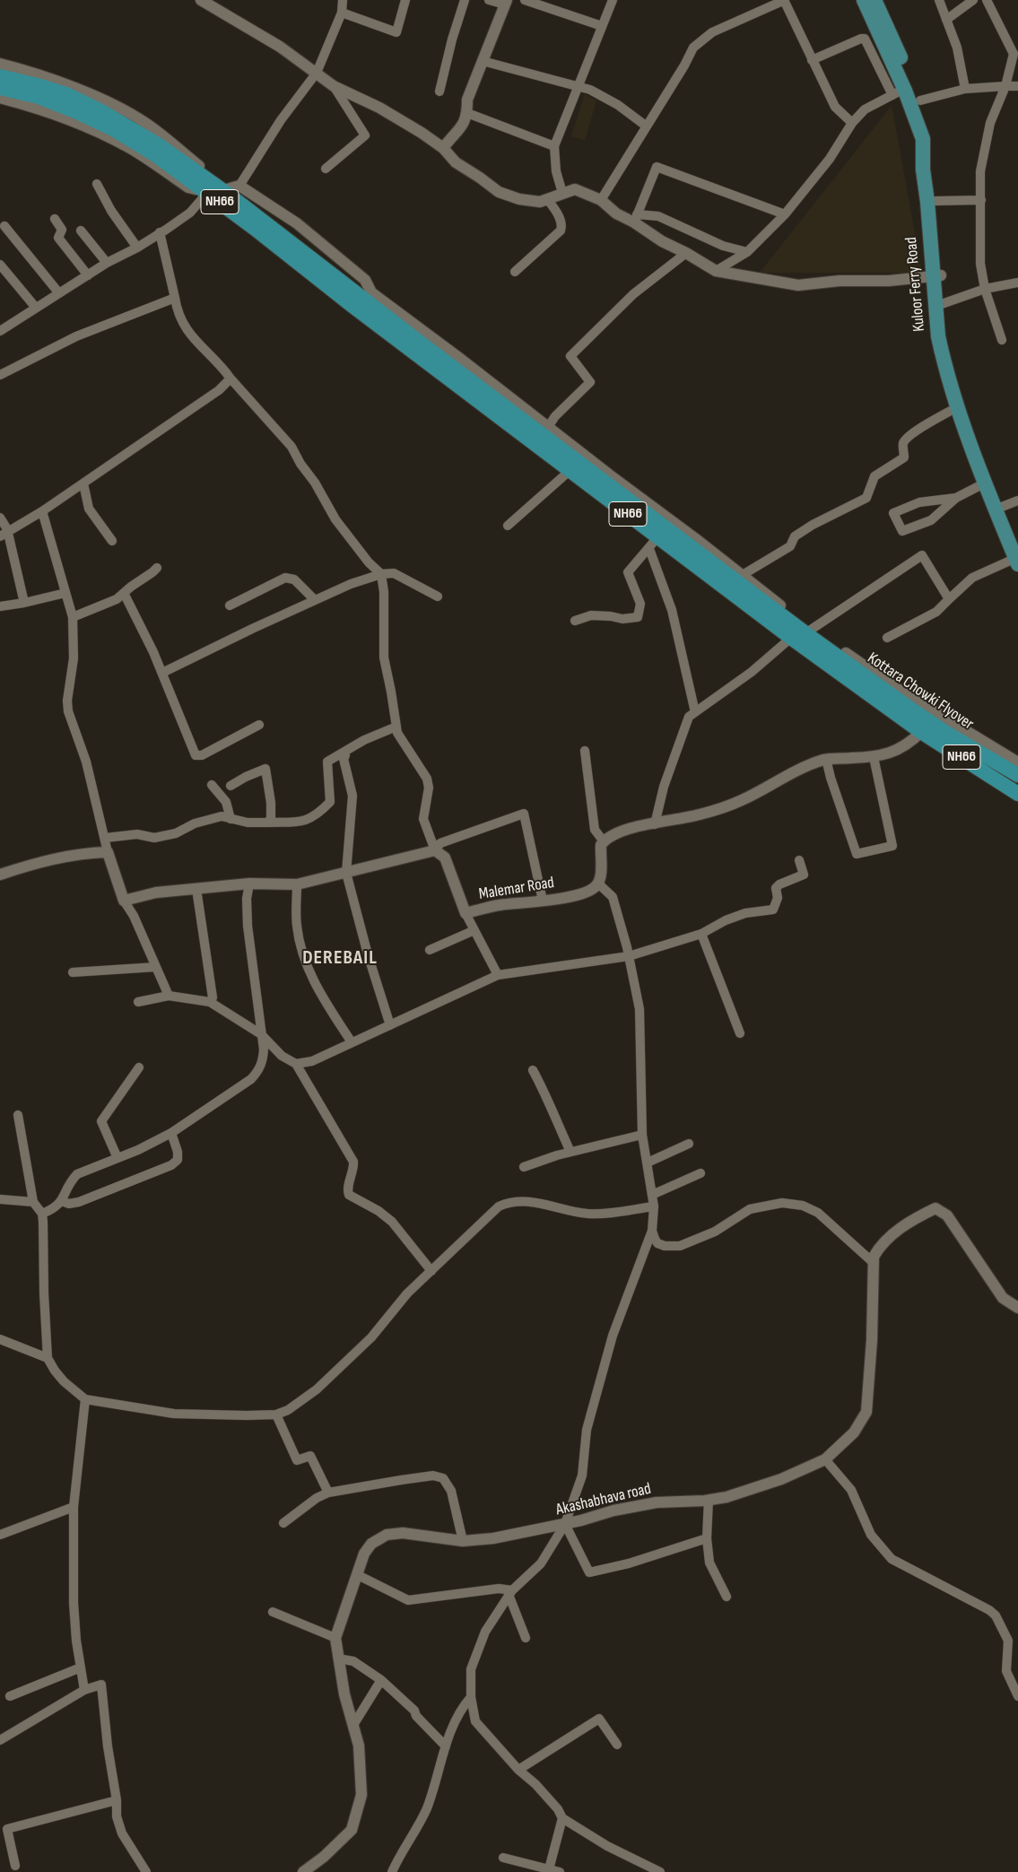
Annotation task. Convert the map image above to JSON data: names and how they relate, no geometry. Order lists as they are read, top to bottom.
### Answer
{
  "streets": {
    "highway": ["NH66", "Kottara Chowki Flyover"],
    "main road": ["Kuloor Ferry Road"],
    "street": ["Malemar Road", "Akashabhava road"]
  },
  "crossings": [
    ["NH66", "Kottara Chowki Flyover"]
  ],
  "districts": ["DEREBAIL"]
}
